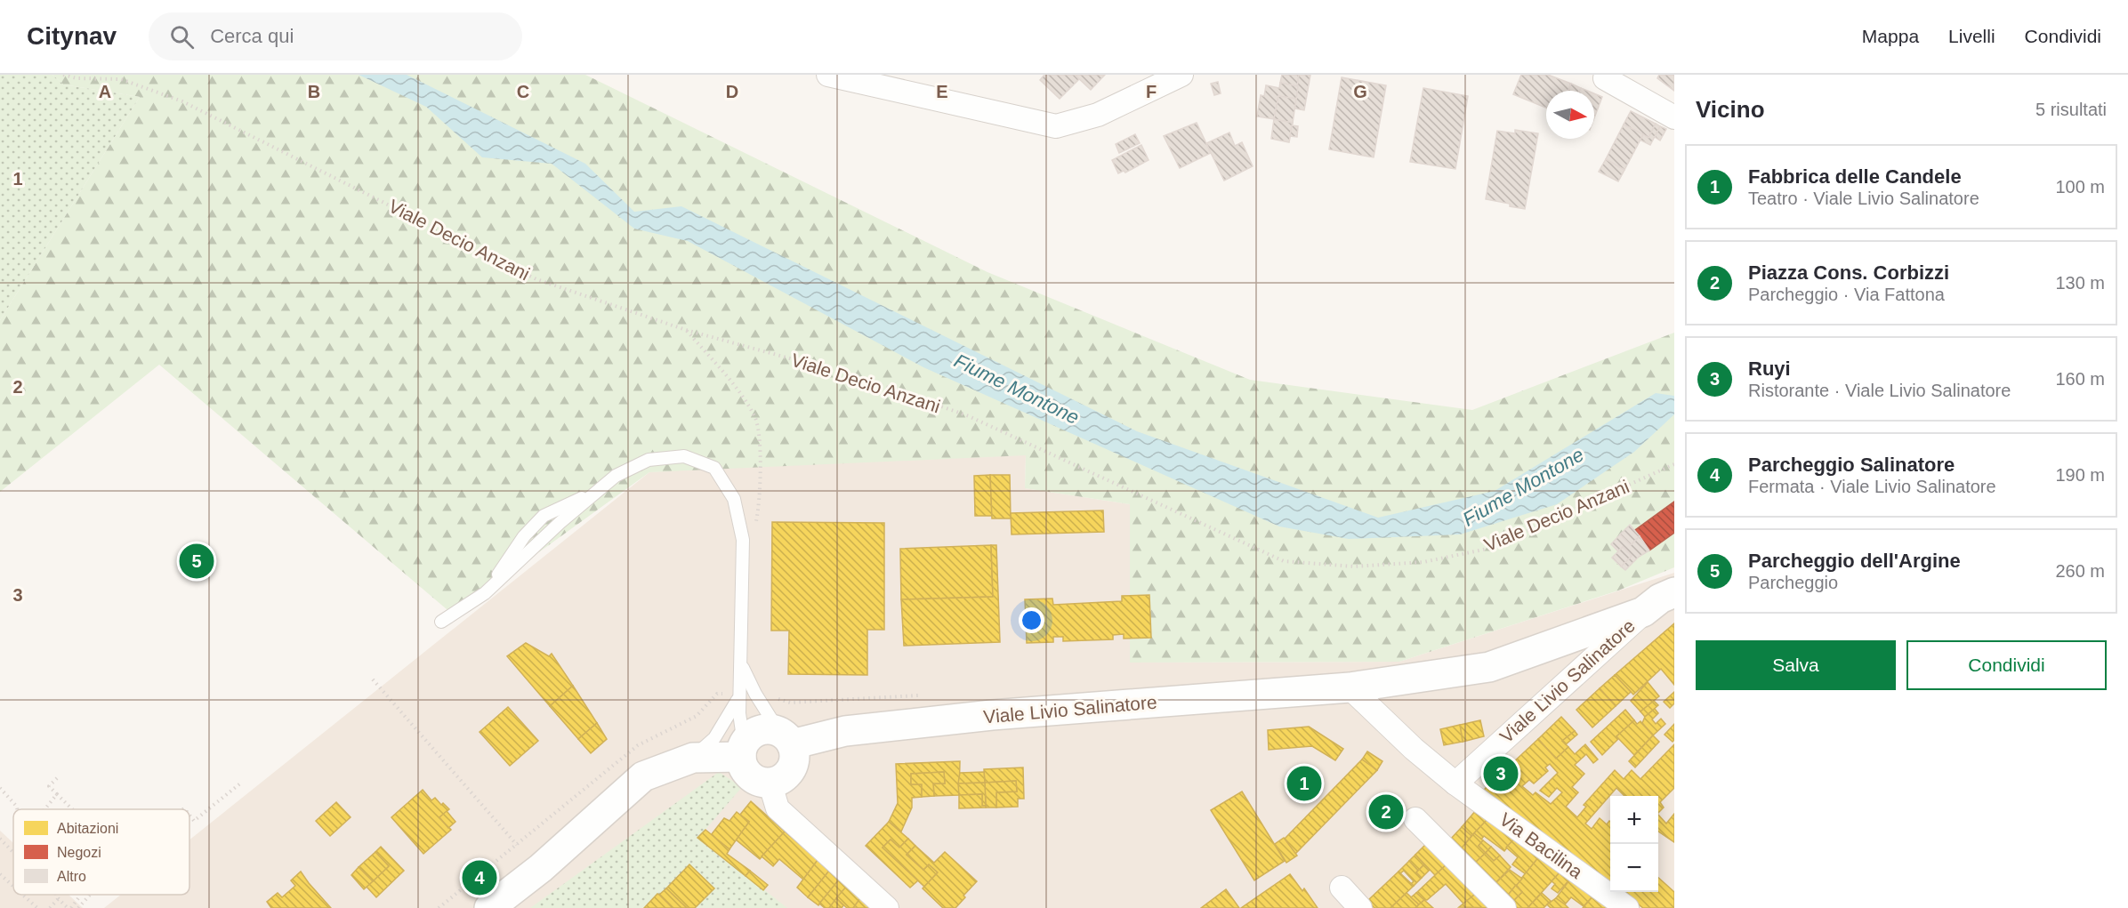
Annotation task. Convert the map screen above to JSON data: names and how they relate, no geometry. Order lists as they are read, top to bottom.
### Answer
{
  "streets": {
    "main road": ["Viale Livio Salinatore"],
    "street": ["Via Bacilina"],
    "path": ["Viale Decio Anzani"]
  },
  "crossings": [
    ["Viale Livio Salinatore", "Via Bacilina"]
  ],
  "water": ["Fiume Montone"],
  "legend": ["Abitazioni", "Negozi", "Altro"],
  "north": "right",
  "page": {
    "header": "Citynav",
    "search": "Cerca qui",
    "nav": ["Mappa", "Livelli", "Condividi"],
    "heading": ["Vicino", "5 risultati"],
    "list": [
      {
        "mark": "1",
        "name": "Fabbrica delle Candele",
        "note": "Teatro · Viale Livio Salinatore",
        "value": "100 m"
      },
      {
        "mark": "2",
        "name": "Piazza Cons. Corbizzi",
        "note": "Parcheggio · Via Fattona",
        "value": "130 m"
      },
      {
        "mark": "3",
        "name": "Ruyi",
        "note": "Ristorante · Viale Livio Salinatore",
        "value": "160 m"
      },
      {
        "mark": "4",
        "name": "Parcheggio Salinatore",
        "note": "Fermata · Viale Livio Salinatore",
        "value": "190 m"
      },
      {
        "mark": "5",
        "name": "Parcheggio dell'Argine",
        "note": "Parcheggio",
        "value": "260 m"
      }
    ],
    "pins": [
      "5",
      "3",
      "1",
      "2",
      "4"
    ],
    "buttons": ["Salva", "Condividi"],
    "map_buttons": ["+", "−"]
  },
  "grid": {
    "columns": [
      "A",
      "B",
      "C",
      "D",
      "E",
      "F",
      "G"
    ],
    "rows": ["1", "2", "3"]
  }
}
